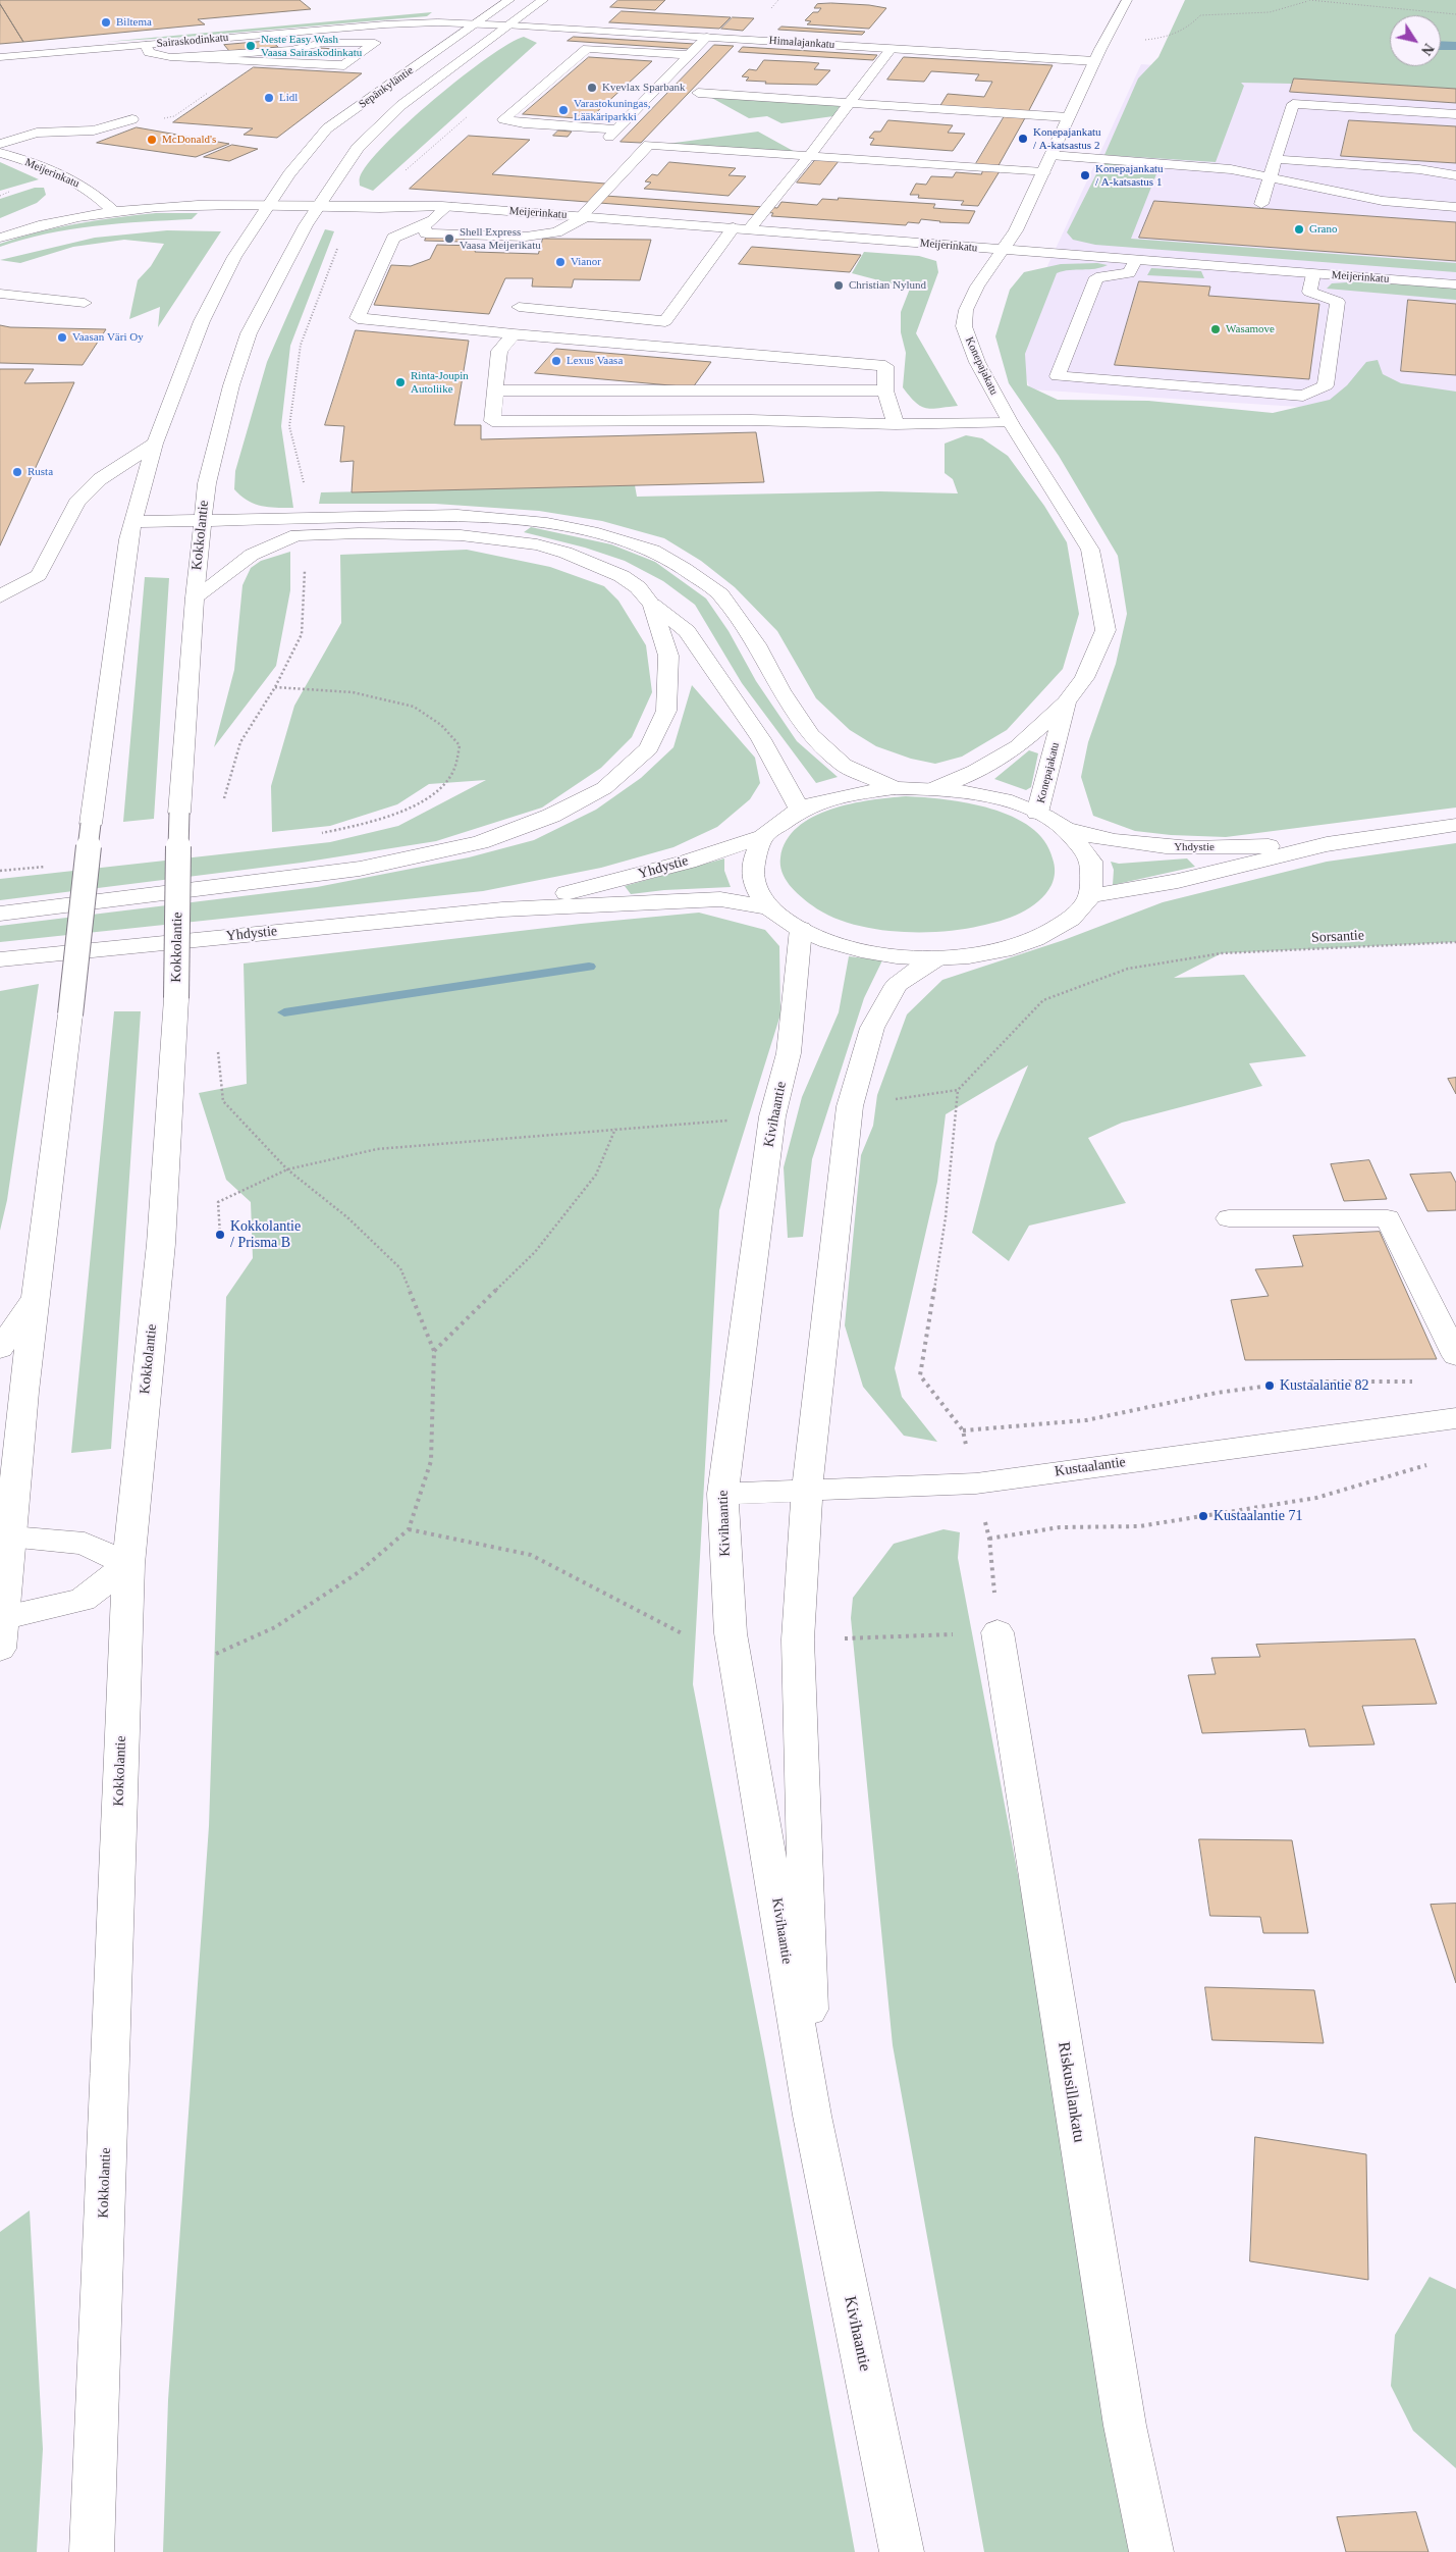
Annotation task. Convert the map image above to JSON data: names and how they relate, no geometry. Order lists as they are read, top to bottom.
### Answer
{
  "streets": {
    "main road": [
      "Sairaskodinkatu",
      "Himalajankatu",
      "Sepänkyläntie",
      "Meijerinkatu",
      "Konepajakatu",
      "Kokkolantie",
      "Yhdystie",
      "Kivihaantie",
      "Kustaalantie",
      "Riskusillankatu"
    ],
    "path": ["Sorsantie"]
  },
  "crossings": [
    ["Sairaskodinkatu", "Himalajankatu"],
    ["Sairaskodinkatu", "Sepänkyläntie"],
    ["Himalajankatu", "Sepänkyläntie"],
    ["Himalajankatu", "Konepajakatu"],
    ["Sepänkyläntie", "Meijerinkatu"],
    ["Sepänkyläntie", "Kokkolantie"],
    ["Meijerinkatu", "Konepajakatu"],
    ["Meijerinkatu", "Kokkolantie"],
    ["Kivihaantie", "Kustaalantie"]
  ],
  "places": [
    "Biltema",
    "Neste Easy Wash Vaasa Sairaskodinkatu",
    "Kvevlax Sparbank",
    "Lidl",
    "Varastokuningas, Lääkäriparkki",
    "Konepajankatu / A-katsastus 2",
    "McDonald's",
    "Konepajankatu / A-katsastus 1",
    "Grano",
    "Shell Express Vaasa Meijerikatu",
    "Vianor",
    "Christian Nylund",
    "Wasamove",
    "Vaasan Väri Oy",
    "Lexus Vaasa",
    "Rinta-Joupin Autoliike",
    "Rusta",
    "Kokkolantie / Prisma B",
    "Kustaalantie 82",
    "Kustaalantie 71"
  ],
  "north": "bottom right"
}
